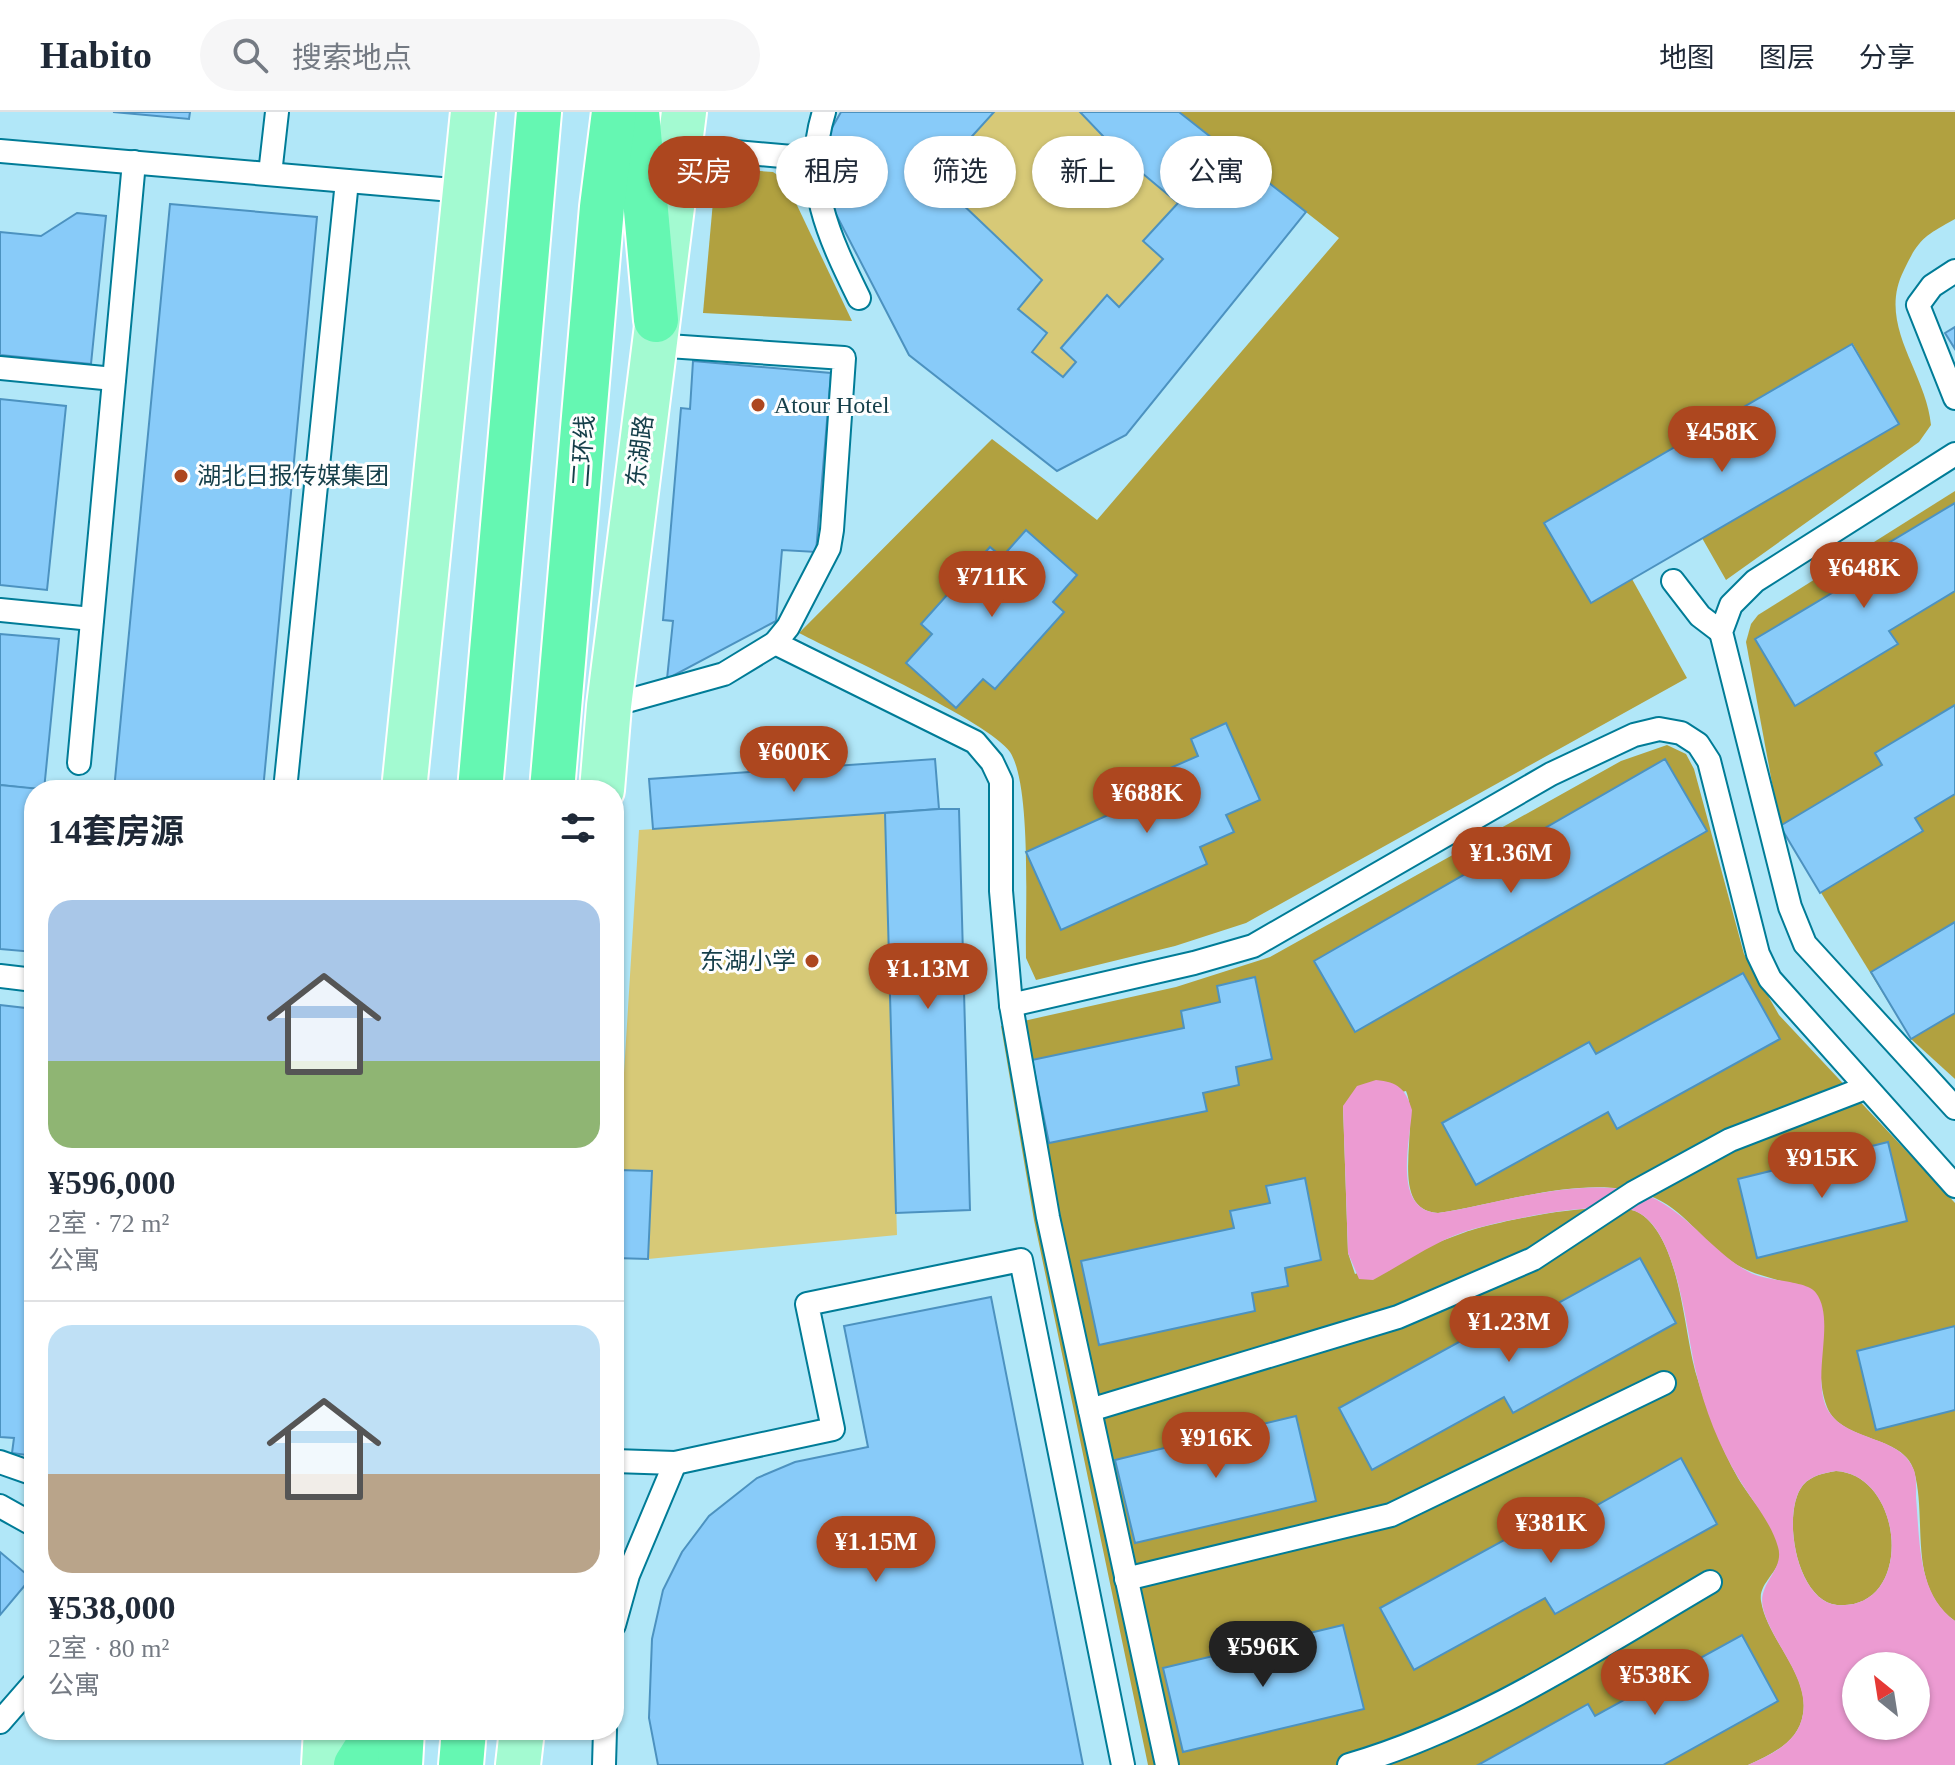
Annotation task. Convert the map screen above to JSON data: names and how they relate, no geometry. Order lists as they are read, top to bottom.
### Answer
{
  "streets": {
    "highway": ["二环线"],
    "main road": ["东湖路"]
  },
  "places": ["Atour Hotel", "湖北日报传媒集团", "东湖小学"],
  "north": "top left",
  "page": {
    "header": "Habito",
    "search": "搜索地点",
    "nav": ["地图", "图层", "分享"],
    "chip": [
      "买房",
      "租房",
      "筛选",
      "新上",
      "公寓"
    ],
    "price": [
      "¥458K",
      "¥648K",
      "¥711K",
      "¥600K",
      "¥688K",
      "¥1.36M",
      "¥1.13M",
      "¥915K",
      "¥1.23M",
      "¥916K",
      "¥381K",
      "¥1.15M",
      "¥596K",
      "¥538K"
    ],
    "heading": "14套房源",
    "list": [
      {
        "name": "¥596,000",
        "note": "2室 · 72 m² · 公寓"
      },
      {
        "name": "¥538,000",
        "note": "2室 · 80 m² · 公寓"
      }
    ]
  }
}
